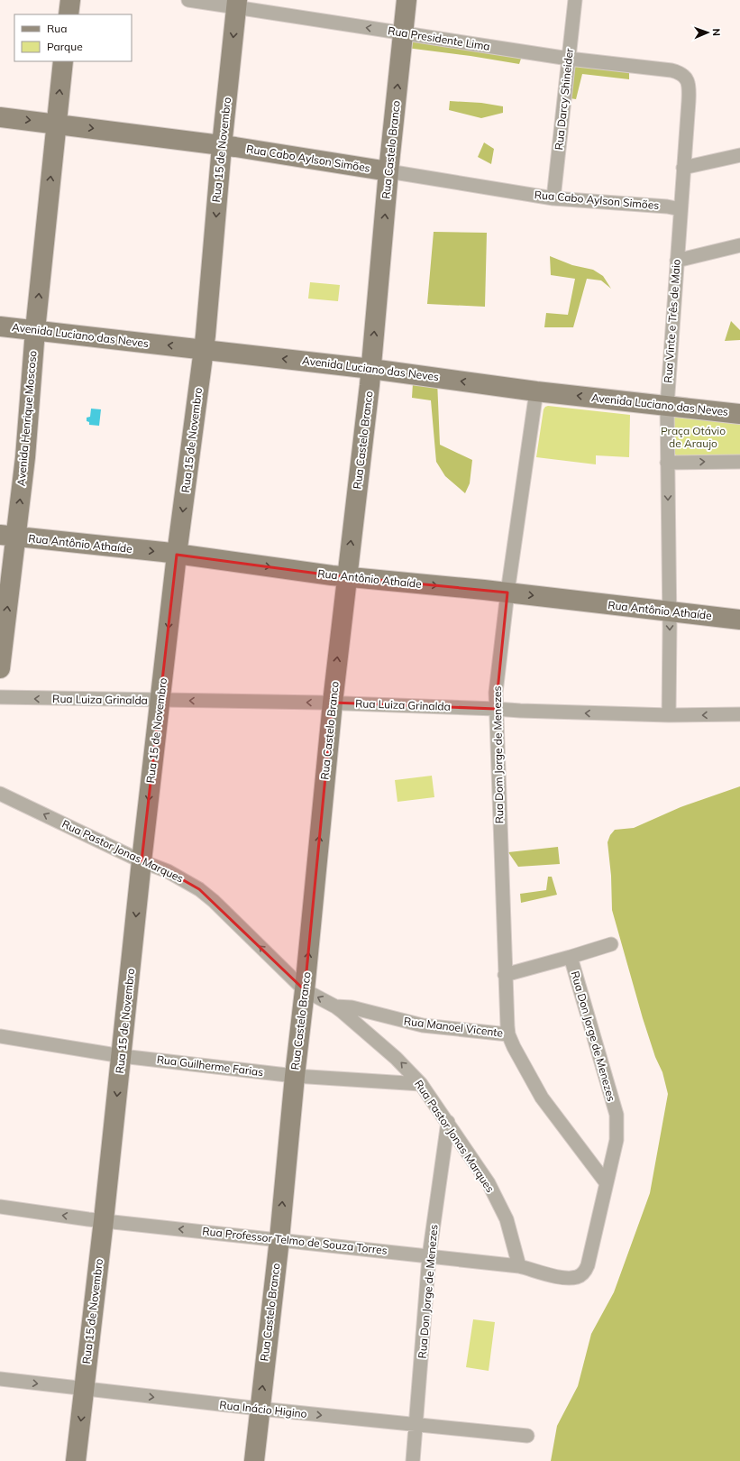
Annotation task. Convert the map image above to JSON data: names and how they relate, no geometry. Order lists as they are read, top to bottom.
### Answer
{
  "streets": {
    "main road": [
      "Rua 15 de Novembro",
      "Rua Castelo Branco",
      "Rua Cabo Aylson Simões",
      "Avenida Luciano das Neves",
      "Avenida Henrique Moscoso",
      "Rua Antônio Athaíde"
    ],
    "street": [
      "Rua Presidente Lima",
      "Rua Darcy Shineider",
      "Rua Vinte e Três de Maio",
      "Rua Luiza Grinalda",
      "Rua Dom Jorge de Menezes",
      "Rua Pastor Jonas Marques",
      "Rua Manoel Vicente",
      "Rua Don Jorge de Menezes",
      "Rua Guilherme Farias",
      "Rua Professor Telmo de Souza Torres",
      "Rua Inácio Higino"
    ]
  },
  "crossings": [
    ["Rua Presidente Lima", "Rua Darcy Shineider"],
    ["Rua Presidente Lima", "Rua 15 de Novembro"],
    ["Rua Presidente Lima", "Rua Castelo Branco"],
    ["Rua Presidente Lima", "Rua Vinte e Três de Maio"],
    ["Rua Darcy Shineider", "Rua Cabo Aylson Simões"],
    ["Rua 15 de Novembro", "Rua Cabo Aylson Simões"],
    ["Rua 15 de Novembro", "Avenida Luciano das Neves"],
    ["Rua 15 de Novembro", "Rua Antônio Athaíde"],
    ["Rua 15 de Novembro", "Rua Luiza Grinalda"],
    ["Rua 15 de Novembro", "Rua Pastor Jonas Marques"],
    ["Rua 15 de Novembro", "Rua Guilherme Farias"],
    ["Rua 15 de Novembro", "Rua Professor Telmo de Souza Torres"],
    ["Rua 15 de Novembro", "Rua Inácio Higino"],
    ["Rua Castelo Branco", "Rua Cabo Aylson Simões"],
    ["Rua Castelo Branco", "Avenida Luciano das Neves"],
    ["Rua Castelo Branco", "Rua Antônio Athaíde"],
    ["Rua Castelo Branco", "Rua Luiza Grinalda"],
    ["Rua Castelo Branco", "Rua Pastor Jonas Marques"],
    ["Rua Castelo Branco", "Rua Guilherme Farias"],
    ["Rua Castelo Branco", "Rua Professor Telmo de Souza Torres"],
    ["Rua Castelo Branco", "Rua Inácio Higino"],
    ["Rua Cabo Aylson Simões", "Rua Vinte e Três de Maio"],
    ["Rua Cabo Aylson Simões", "Avenida Henrique Moscoso"],
    ["Rua Vinte e Três de Maio", "Avenida Luciano das Neves"],
    ["Rua Vinte e Três de Maio", "Rua Antônio Athaíde"],
    ["Rua Vinte e Três de Maio", "Rua Luiza Grinalda"],
    ["Avenida Luciano das Neves", "Avenida Henrique Moscoso"],
    ["Avenida Luciano das Neves", "Rua Dom Jorge de Menezes"],
    ["Avenida Henrique Moscoso", "Rua Antônio Athaíde"],
    ["Rua Antônio Athaíde", "Rua Dom Jorge de Menezes"],
    ["Rua Luiza Grinalda", "Rua Dom Jorge de Menezes"],
    ["Rua Dom Jorge de Menezes", "Rua Manoel Vicente"],
    ["Rua Dom Jorge de Menezes", "Rua Don Jorge de Menezes"],
    ["Rua Pastor Jonas Marques", "Rua Manoel Vicente"],
    ["Rua Pastor Jonas Marques", "Rua Don Jorge de Menezes"],
    ["Rua Pastor Jonas Marques", "Rua Guilherme Farias"],
    ["Rua Pastor Jonas Marques", "Rua Professor Telmo de Souza Torres"],
    ["Rua Don Jorge de Menezes", "Rua Professor Telmo de Souza Torres"],
    ["Rua Don Jorge de Menezes", "Rua Inácio Higino"]
  ],
  "one_way": [
    "Rua 15 de Novembro",
    "Rua Castelo Branco",
    "Rua Vinte e Três de Maio",
    "Avenida Luciano das Neves",
    "Avenida Henrique Moscoso",
    "Rua Antônio Athaíde",
    "Rua Luiza Grinalda",
    "Rua Pastor Jonas Marques",
    "Rua Professor Telmo de Souza Torres",
    "Rua Inácio Higino"
  ],
  "parks": ["Praça Otávio de Araujo"],
  "legend": ["Rua", "Parque"],
  "north": "right"
}
